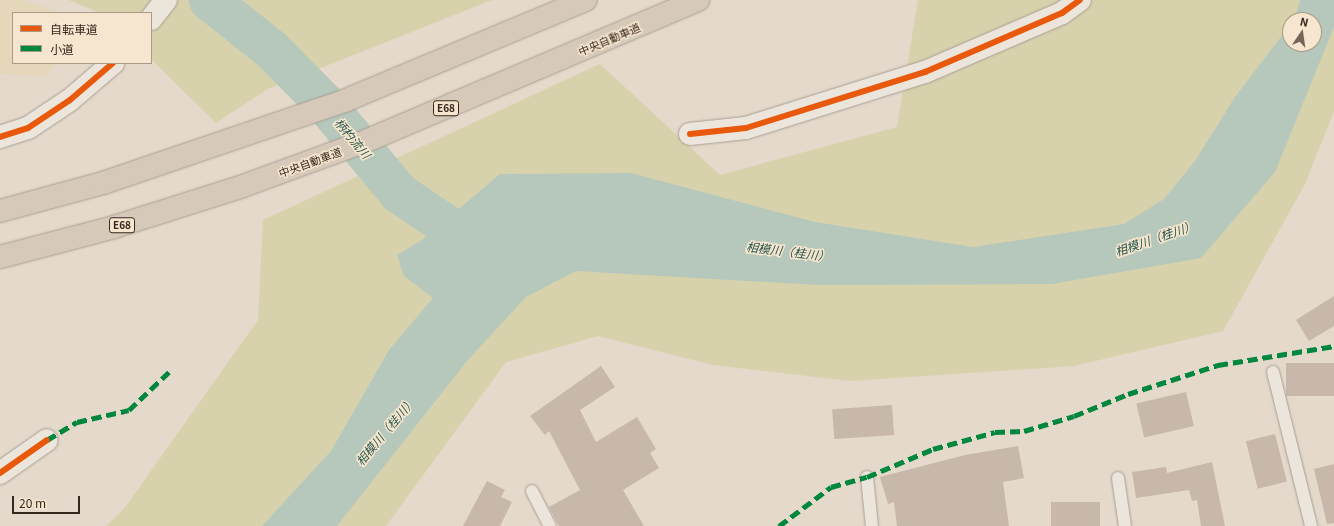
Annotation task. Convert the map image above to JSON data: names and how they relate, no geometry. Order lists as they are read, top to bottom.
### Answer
{
  "streets": {
    "highway": ["中央自動車道", "E68"]
  },
  "water": ["柄杓流川", "相模川（桂川）"],
  "legend": ["自転車道", "小道"],
  "scale_bar": "20 m",
  "north": "top"
}
